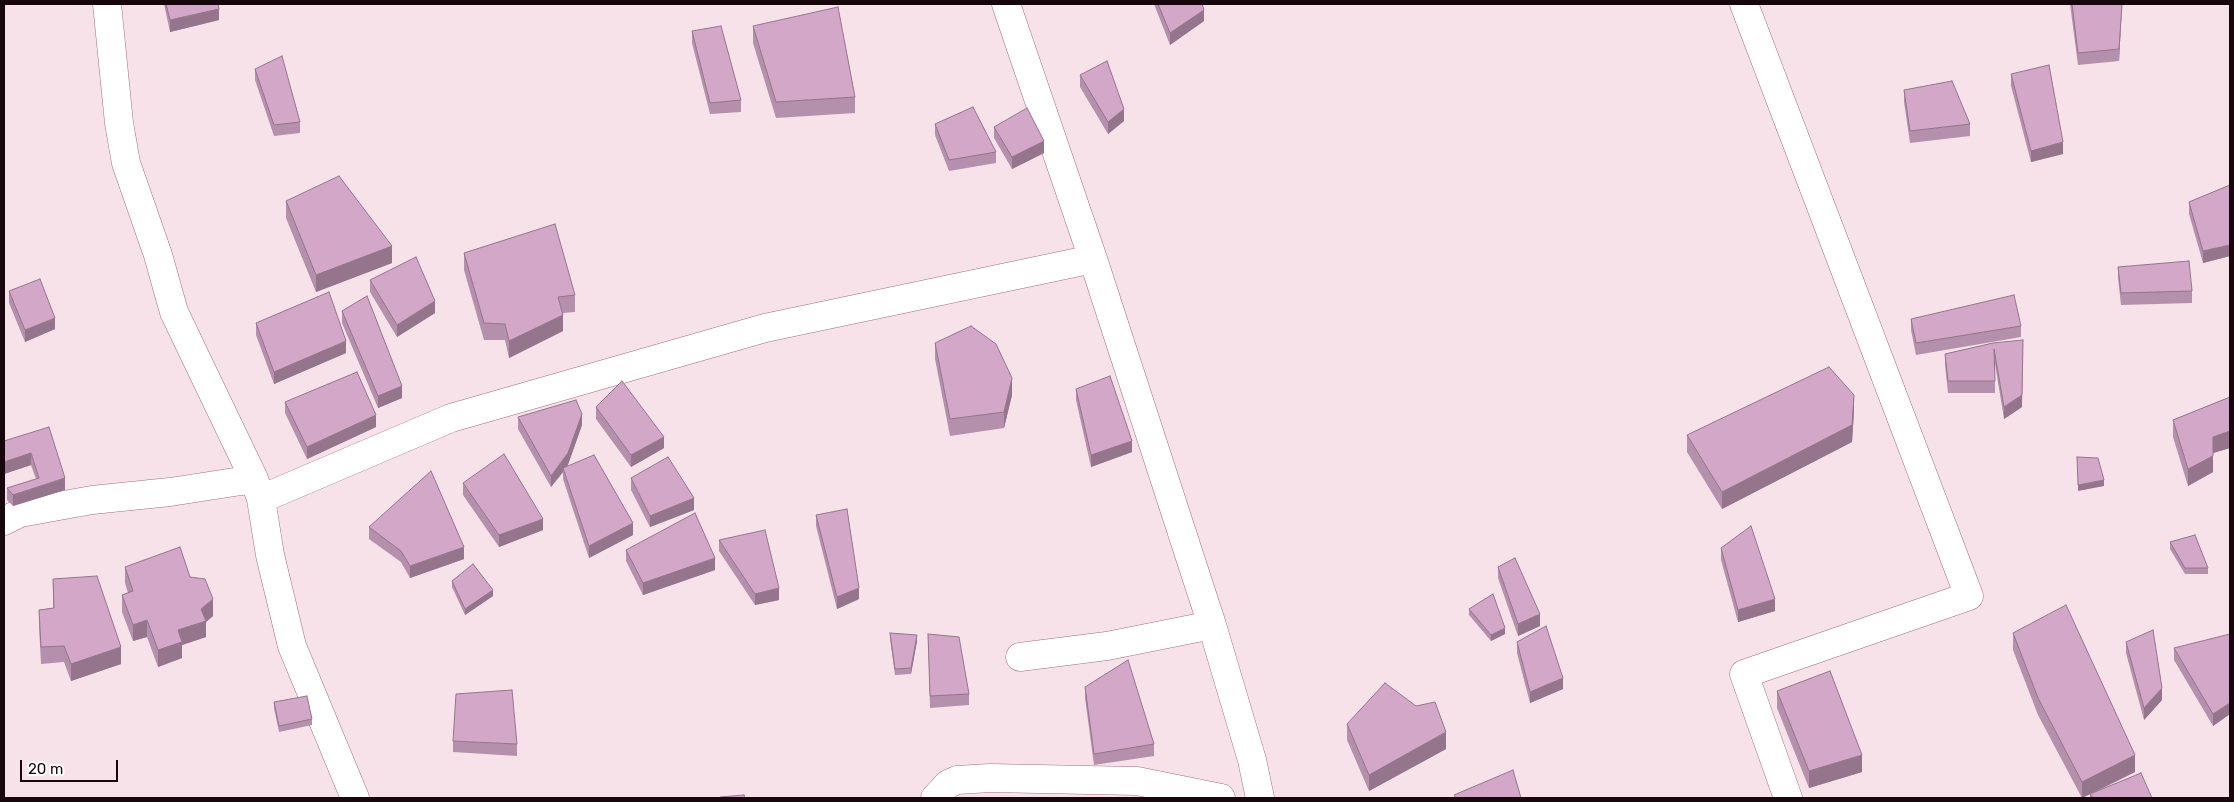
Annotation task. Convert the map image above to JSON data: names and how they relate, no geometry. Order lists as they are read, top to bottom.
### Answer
{
  "scale_bar": "20 m"
}
